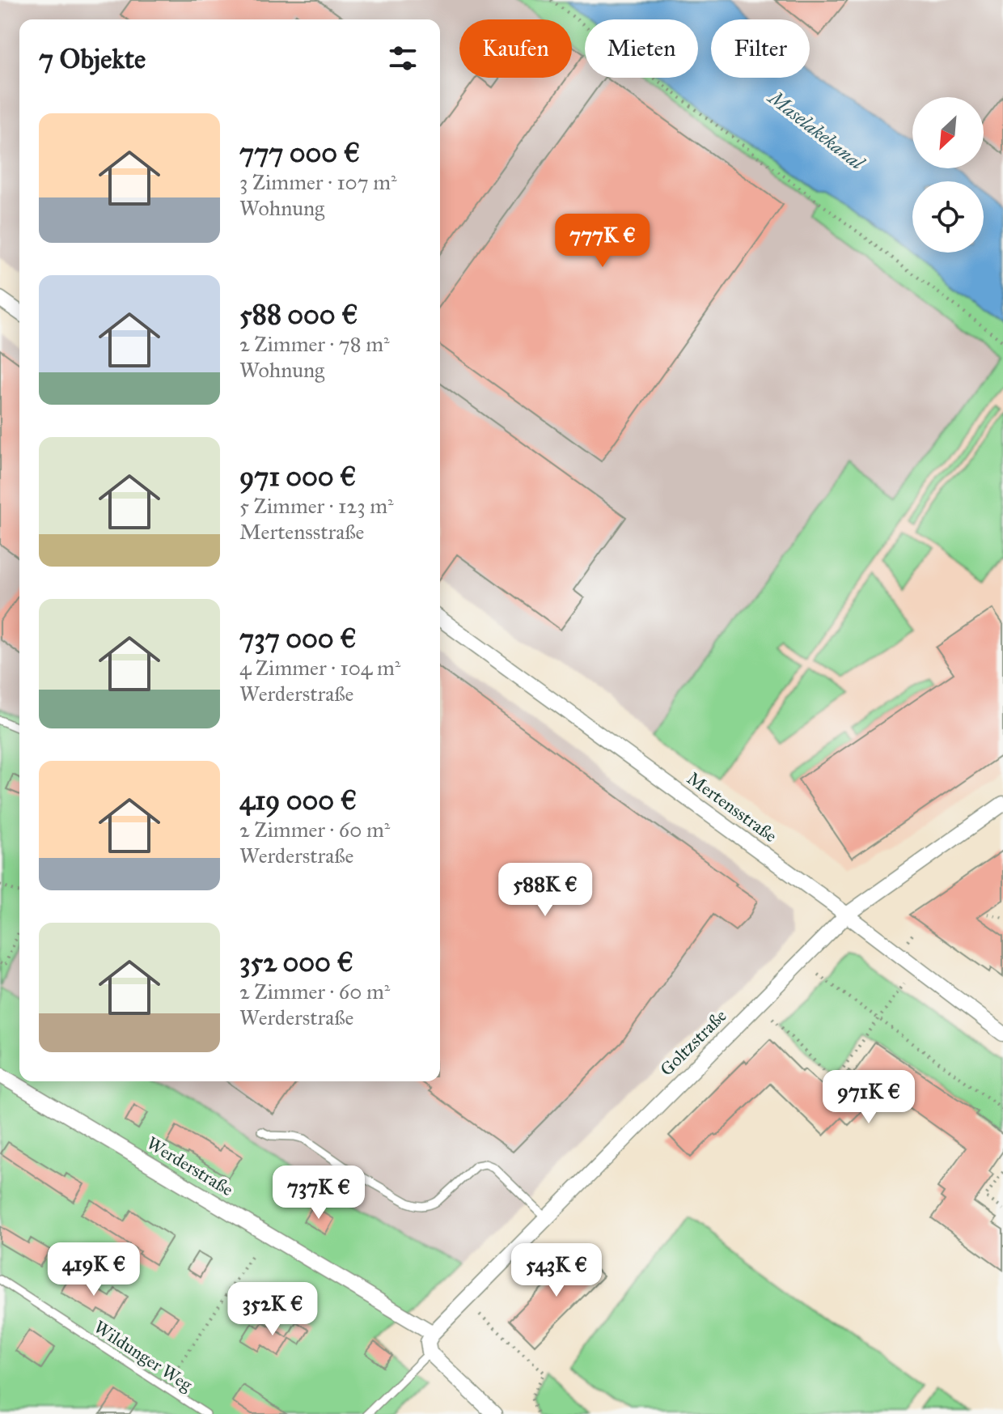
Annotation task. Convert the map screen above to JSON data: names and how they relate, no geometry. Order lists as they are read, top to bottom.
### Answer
{
  "streets": {
    "street": ["Mertensstraße", "Goltzstraße", "Werderstraße"],
    "lane": ["Wildunger Weg"]
  },
  "crossings": [
    ["Mertensstraße", "Goltzstraße"],
    ["Goltzstraße", "Werderstraße"]
  ],
  "water": ["Maselakekanal"],
  "north": "bottom left",
  "page": {
    "chip": ["Kaufen", "Mieten", "Filter"],
    "heading": "7 Objekte",
    "list": [
      {
        "name": "777 000 €",
        "note": "3 Zimmer · 107 m² · Wohnung"
      },
      {
        "name": "588 000 €",
        "note": "2 Zimmer · 78 m² · Wohnung"
      },
      {
        "name": "971 000 €",
        "note": "5 Zimmer · 123 m² · Mertensstraße"
      },
      {
        "name": "737 000 €",
        "note": "4 Zimmer · 104 m² · Werderstraße"
      },
      {
        "name": "419 000 €",
        "note": "2 Zimmer · 60 m² · Werderstraße"
      },
      {
        "name": "352 000 €",
        "note": "2 Zimmer · 60 m² · Werderstraße"
      }
    ],
    "price": [
      "777K €",
      "588K €",
      "971K €",
      "737K €",
      "419K €",
      "543K €",
      "352K €"
    ]
  }
}
